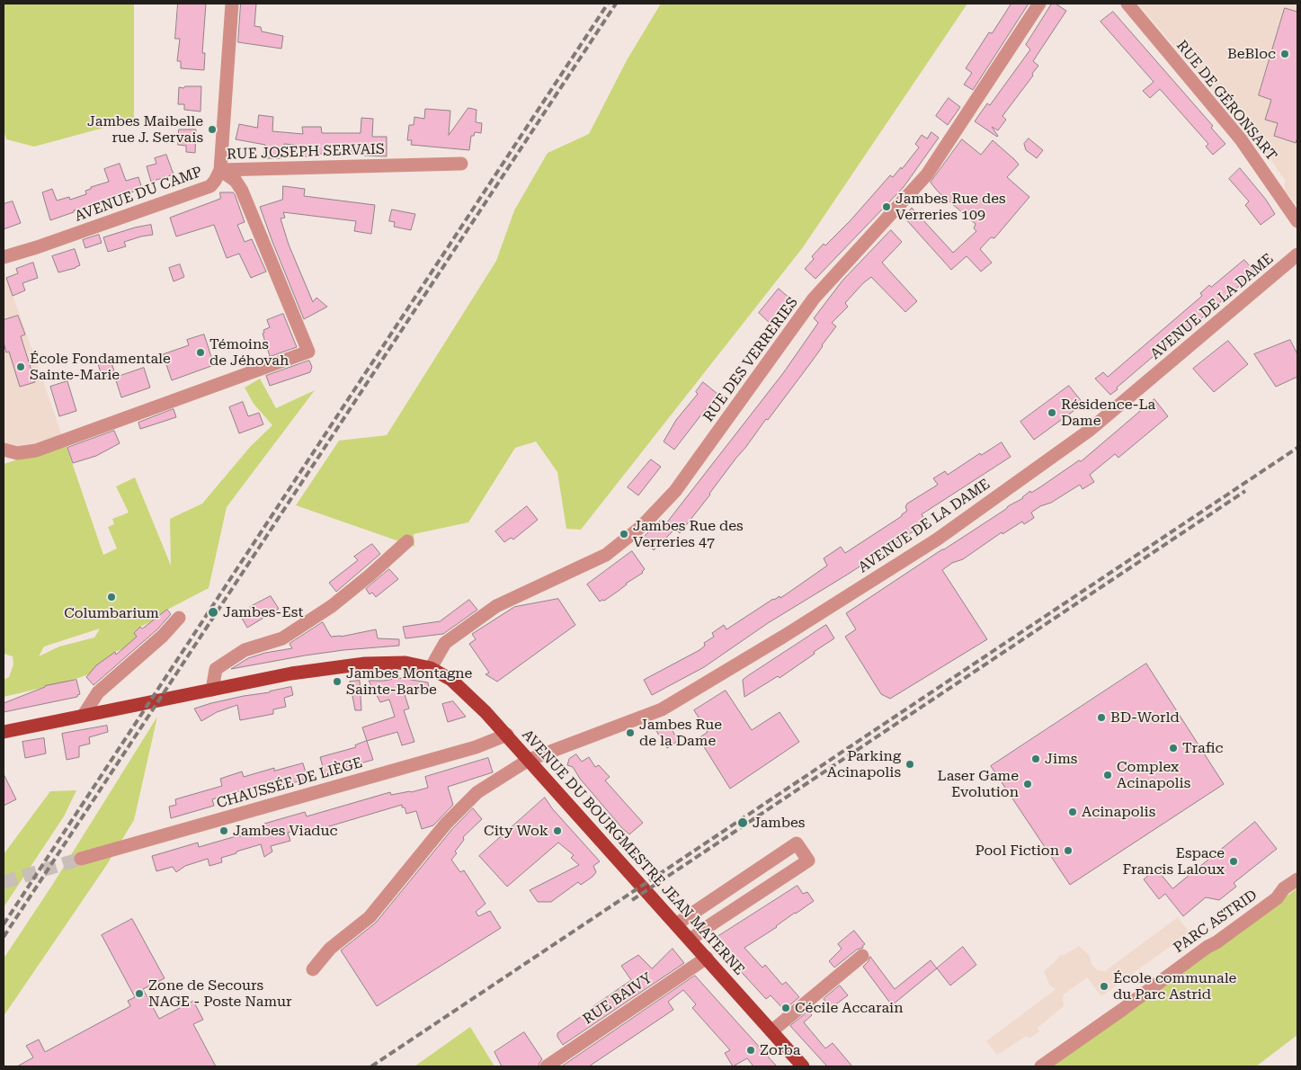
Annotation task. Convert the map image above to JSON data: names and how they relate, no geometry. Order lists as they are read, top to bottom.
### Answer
{
  "streets": {
    "main road": ["AVENUE DU BOURGMESTRE JEAN MATERNE"],
    "street": [
      "RUE DE GÉRONSART",
      "RUE JOSEPH SERVAIS",
      "AVENUE DU CAMP",
      "AVENUE DE LA DAME",
      "RUE DES VERRERIES",
      "CHAUSSÉE DE LIÈGE",
      "PARC ASTRID",
      "RUE BAIVY"
    ]
  },
  "crossings": [
    ["RUE JOSEPH SERVAIS", "AVENUE DU CAMP"],
    ["AVENUE DE LA DAME", "AVENUE DU BOURGMESTRE JEAN MATERNE"],
    ["RUE DES VERRERIES", "AVENUE DU BOURGMESTRE JEAN MATERNE"],
    ["CHAUSSÉE DE LIÈGE", "AVENUE DU BOURGMESTRE JEAN MATERNE"],
    ["AVENUE DU BOURGMESTRE JEAN MATERNE", "RUE BAIVY"]
  ],
  "places": [
    "BeBloc",
    "Jambes Maibelle rue J. Servais",
    "Jambes Rue des Verreries 109",
    "Témoins de Jéhovah",
    "École Fondamentale Sainte-Marie",
    "Résidence-La Dame",
    "Jambes Rue des Verreries 47",
    "Columbarium",
    "Jambes-Est",
    "Jambes Montagne Sainte-Barbe",
    "BD-World",
    "Jambes Rue de la Dame",
    "Trafic",
    "Jims",
    "Parking Acinapolis",
    "Complex Acinapolis",
    "Laser Game Evolution",
    "Acinapolis",
    "Jambes",
    "Jambes Viaduc",
    "City Wok",
    "Pool Fiction",
    "Espace Francis Laloux",
    "École communale du Parc Astrid",
    "Zone de Secours NAGE - Poste Namur",
    "Cécile Accarain",
    "Zorba"
  ]
}
